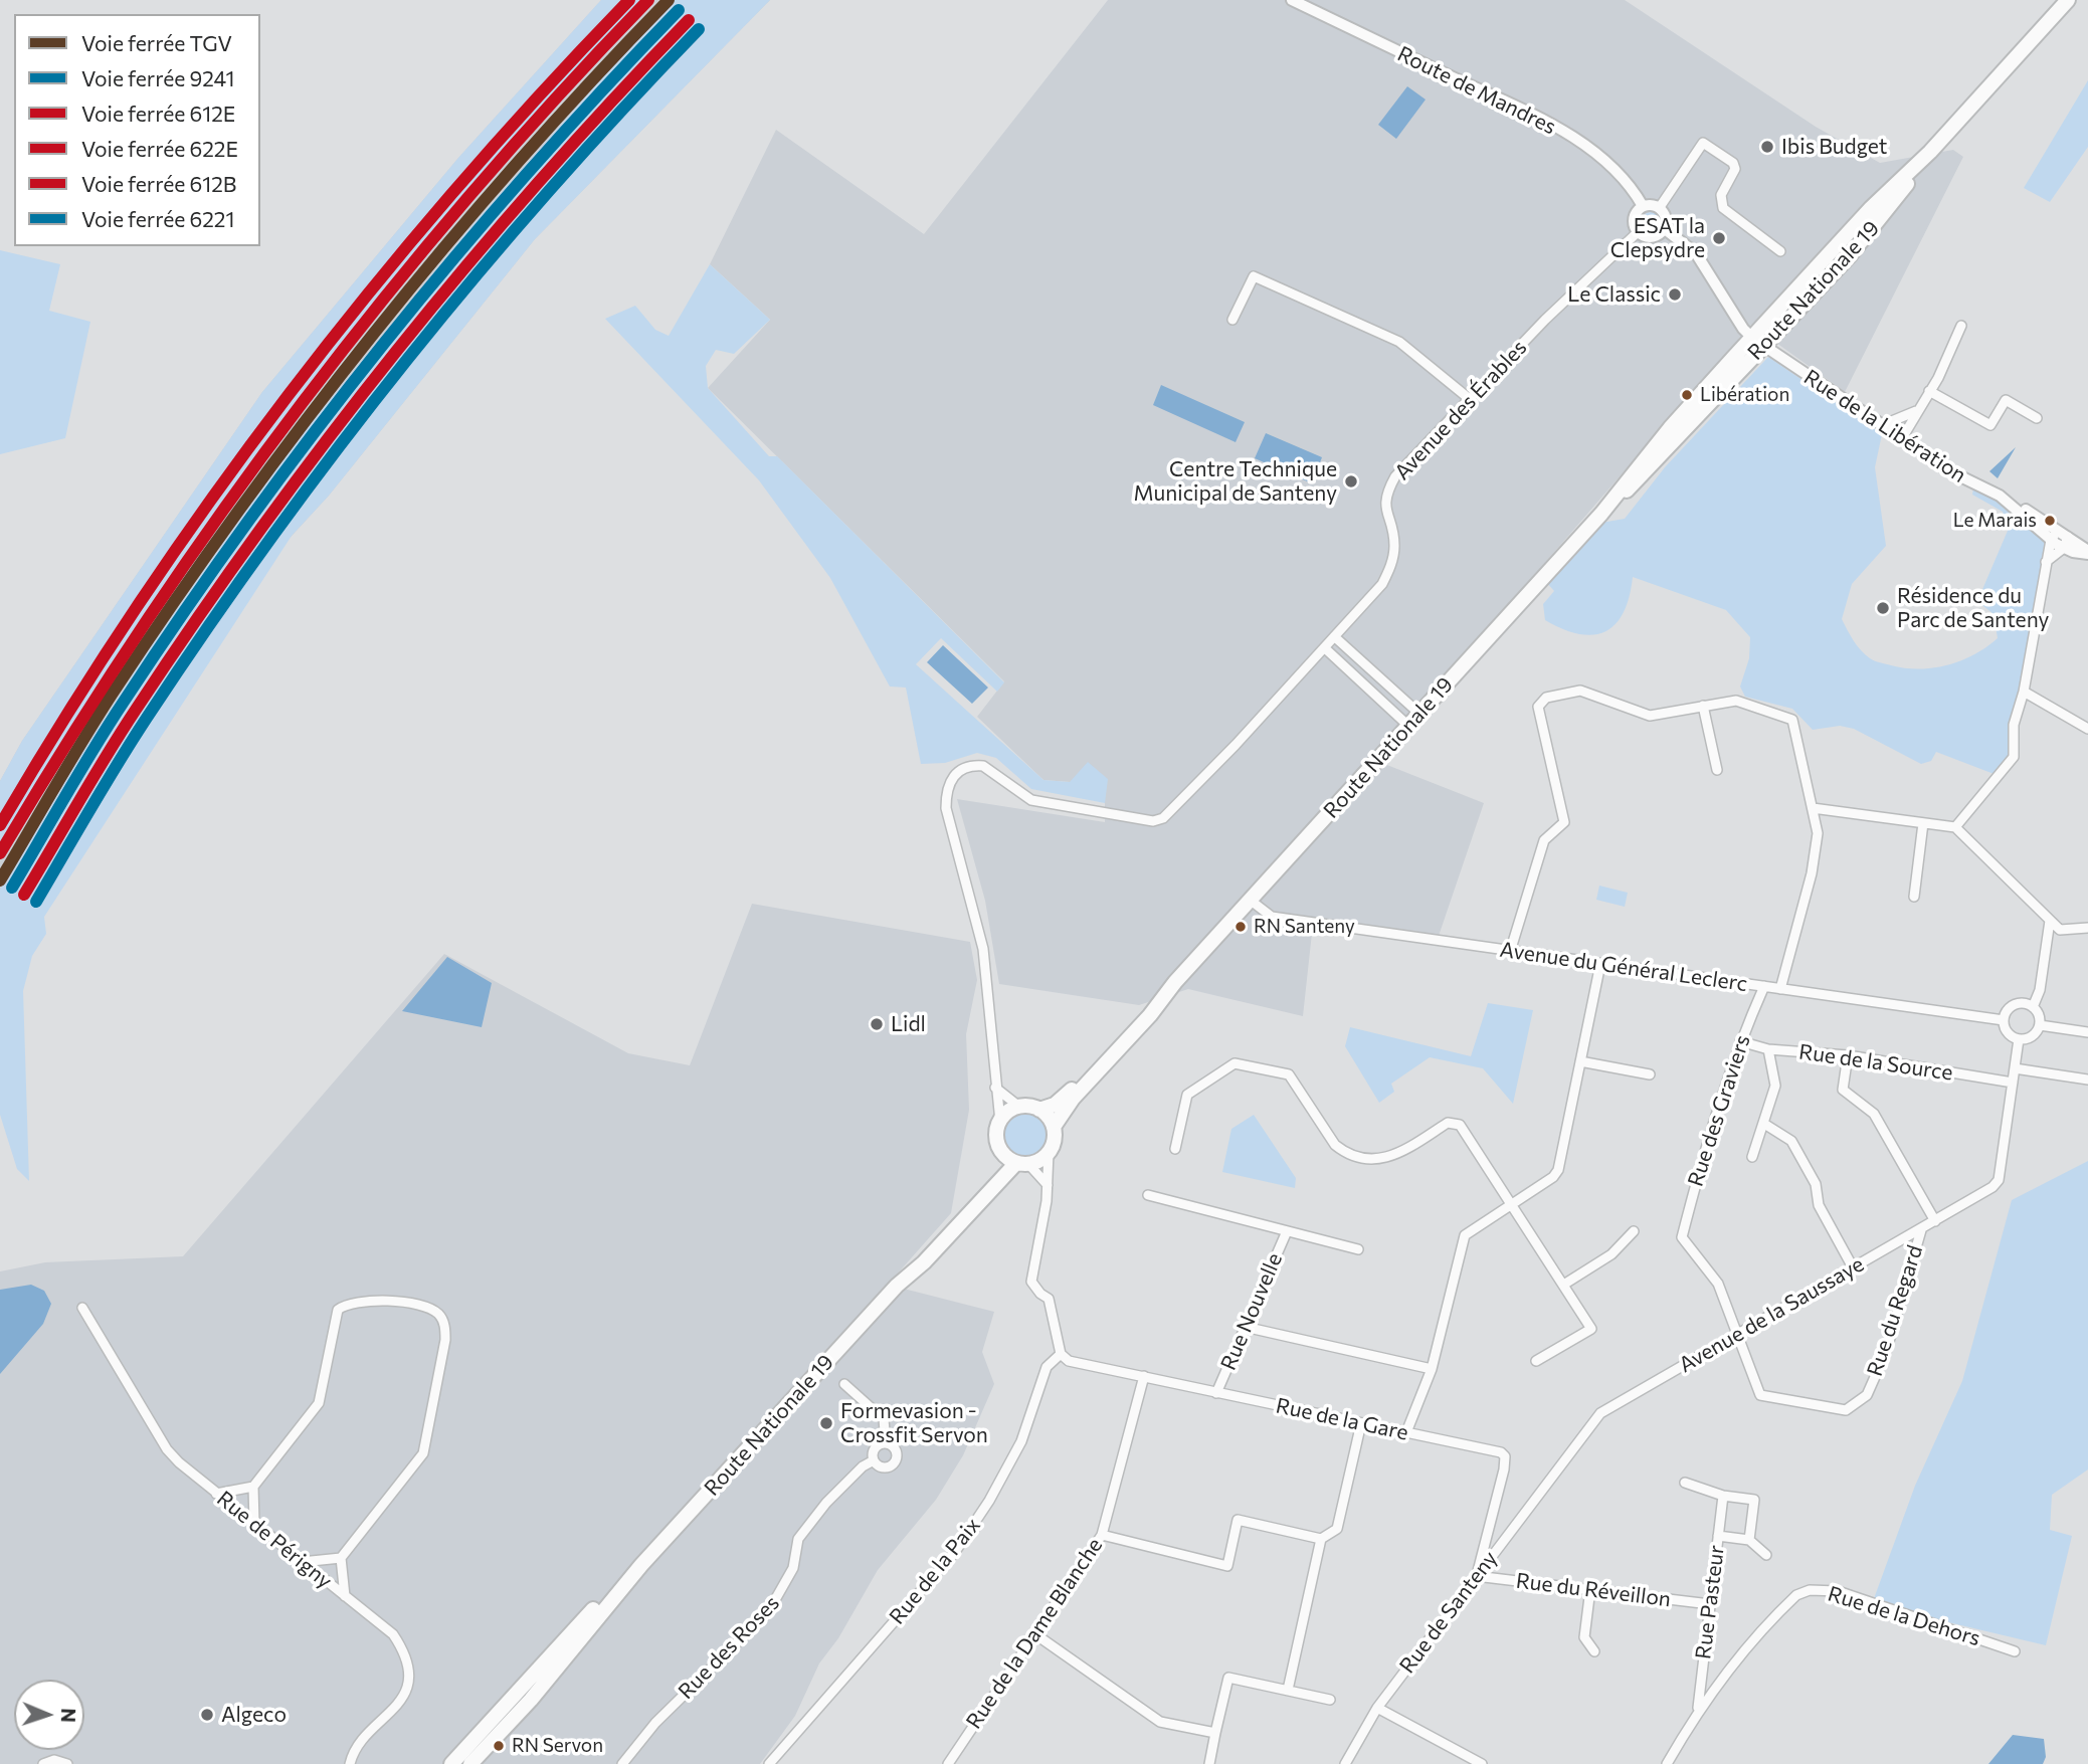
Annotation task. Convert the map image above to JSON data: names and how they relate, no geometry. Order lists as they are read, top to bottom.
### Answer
{
  "streets": {
    "main road": ["Route Nationale 19"],
    "street": [
      "Route de Mandres",
      "Avenue des Érables",
      "Rue de la Libération",
      "Avenue du Général Leclerc",
      "Rue de la Source",
      "Rue des Graviers",
      "Rue du Regard",
      "Rue Nouvelle",
      "Avenue de la Saussaye",
      "Rue de la Gare",
      "Rue de Périgny",
      "Rue de la Paix",
      "Rue du Réveillon",
      "Rue Pasteur",
      "Rue de Santeny",
      "Rue de la Dehors",
      "Rue de la Dame Blanche",
      "Rue des Roses"
    ]
  },
  "crossings": [
    ["Route de Mandres", "Avenue des Érables"],
    ["Route Nationale 19", "Avenue des Érables"],
    ["Route Nationale 19", "Rue de la Libération"],
    ["Route Nationale 19", "Avenue du Général Leclerc"],
    ["Avenue du Général Leclerc", "Rue des Graviers"],
    ["Rue de la Source", "Rue des Graviers"],
    ["Rue de la Source", "Avenue de la Saussaye"],
    ["Rue des Graviers", "Rue du Regard"],
    ["Rue du Regard", "Avenue de la Saussaye"],
    ["Rue Nouvelle", "Rue de la Gare"],
    ["Avenue de la Saussaye", "Rue de Santeny"],
    ["Rue de la Gare", "Rue de la Paix"],
    ["Rue de la Gare", "Rue du Réveillon"],
    ["Rue de la Gare", "Rue de Santeny"],
    ["Rue de la Gare", "Rue de la Dame Blanche"],
    ["Rue du Réveillon", "Rue Pasteur"],
    ["Rue du Réveillon", "Rue de Santeny"],
    ["Rue Pasteur", "Rue de la Dehors"]
  ],
  "places": [
    "Ibis Budget",
    "ESAT la Clepsydre",
    "Le Classic",
    "Libération",
    "Centre Technique Municipal de Santeny",
    "Le Marais",
    "Résidence du Parc de Santeny",
    "RN Santeny",
    "Lidl",
    "Formevasion - Crossfit Servon",
    "Algeco",
    "RN Servon"
  ],
  "lines": [
    "rail line TGV",
    "rail line 612E",
    "rail line 612B",
    "rail line 9241",
    "rail line 622E",
    "rail line 6221"
  ],
  "legend": [
    "Voie ferrée TGV",
    "Voie ferrée 9241",
    "Voie ferrée 612E",
    "Voie ferrée 622E",
    "Voie ferrée 612B",
    "Voie ferrée 6221"
  ],
  "north": "right"
}
